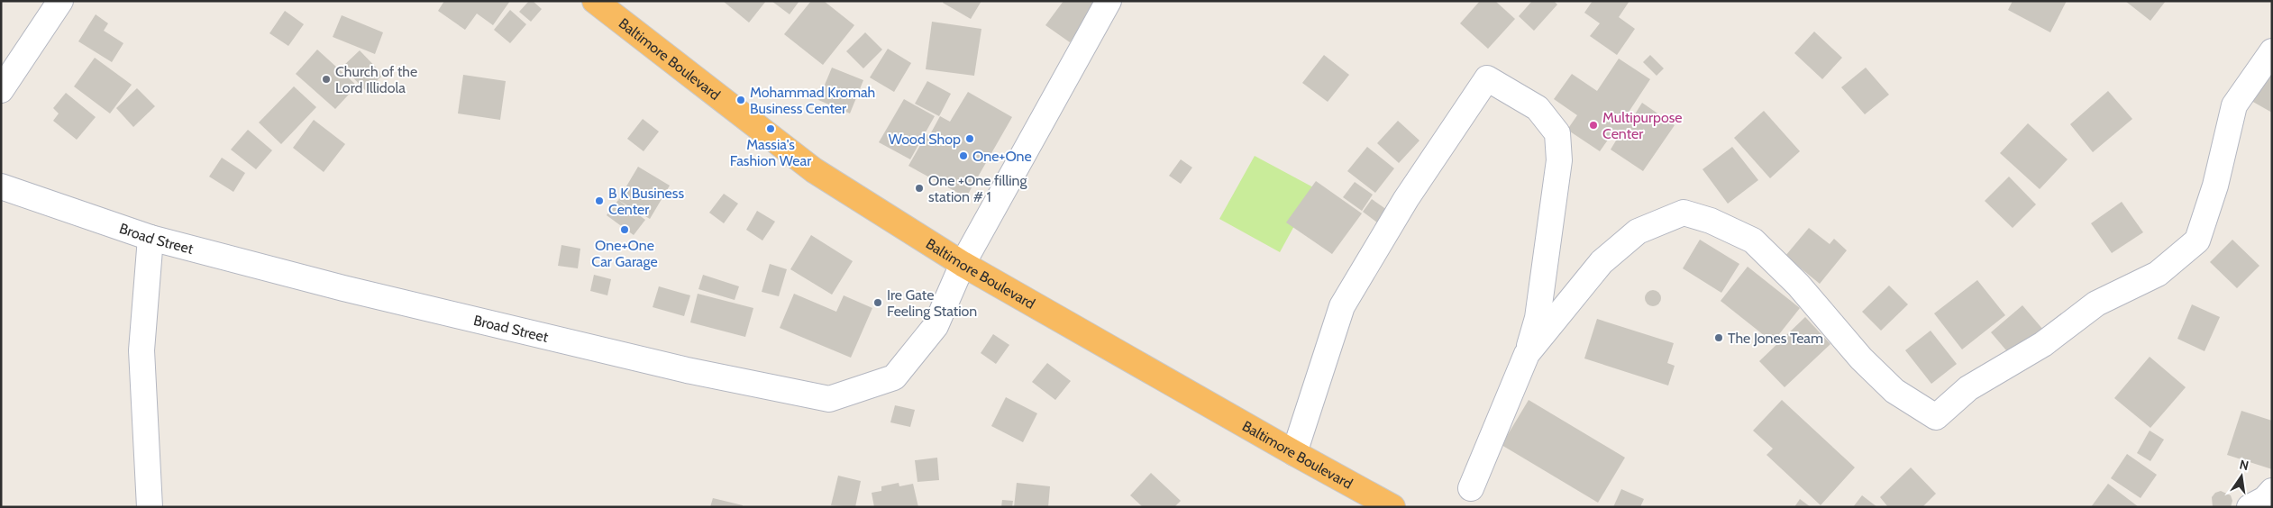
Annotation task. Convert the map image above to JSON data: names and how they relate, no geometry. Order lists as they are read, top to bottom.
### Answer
{
  "streets": {
    "highway": ["Baltimore Boulevard"],
    "street": ["Broad Street"]
  },
  "crossings": [
    ["Baltimore Boulevard", "Broad Street"]
  ],
  "places": [
    "Church of the Lord Illidola",
    "Mohammad Kromah Business Center",
    "Multipurpose Center",
    "Massia's Fashion Wear",
    "Wood Shop",
    "One+One",
    "One +One filling station # 1",
    "B K Business Center",
    "One+One Car Garage",
    "Ire Gate Feeling Station",
    "The Jones Team"
  ],
  "north": "top"
}
